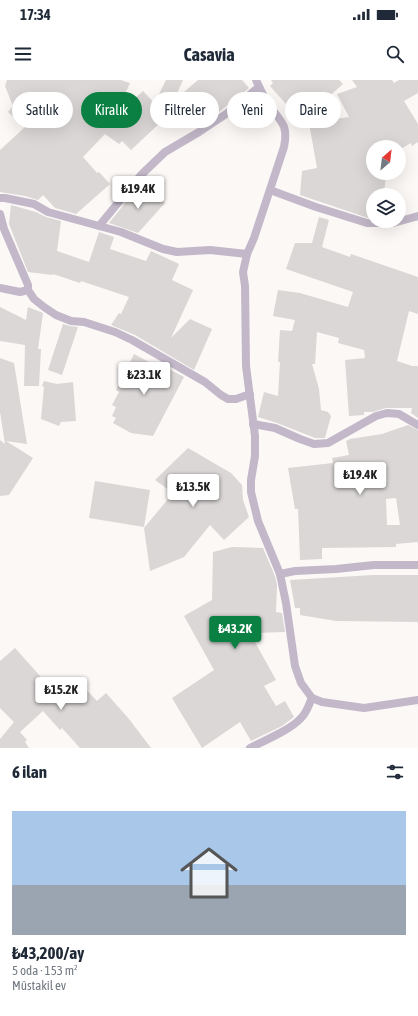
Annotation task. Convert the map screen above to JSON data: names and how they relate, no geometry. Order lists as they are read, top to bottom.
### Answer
{
  "north": "top right",
  "page": {
    "status": "17:34",
    "header": "Casavia",
    "chip": [
      "Satılık",
      "Kiralık",
      "Filtreler",
      "Yeni",
      "Daire"
    ],
    "price": [
      "₺19.4K",
      "₺23.1K",
      "₺19.4K",
      "₺13.5K",
      "₺43.2K",
      "₺15.2K"
    ],
    "heading": "6 ilan",
    "list": [
      {
        "name": "₺43,200/ay",
        "note": "5 oda · 153 m² · Müstakil ev"
      }
    ]
  }
}
